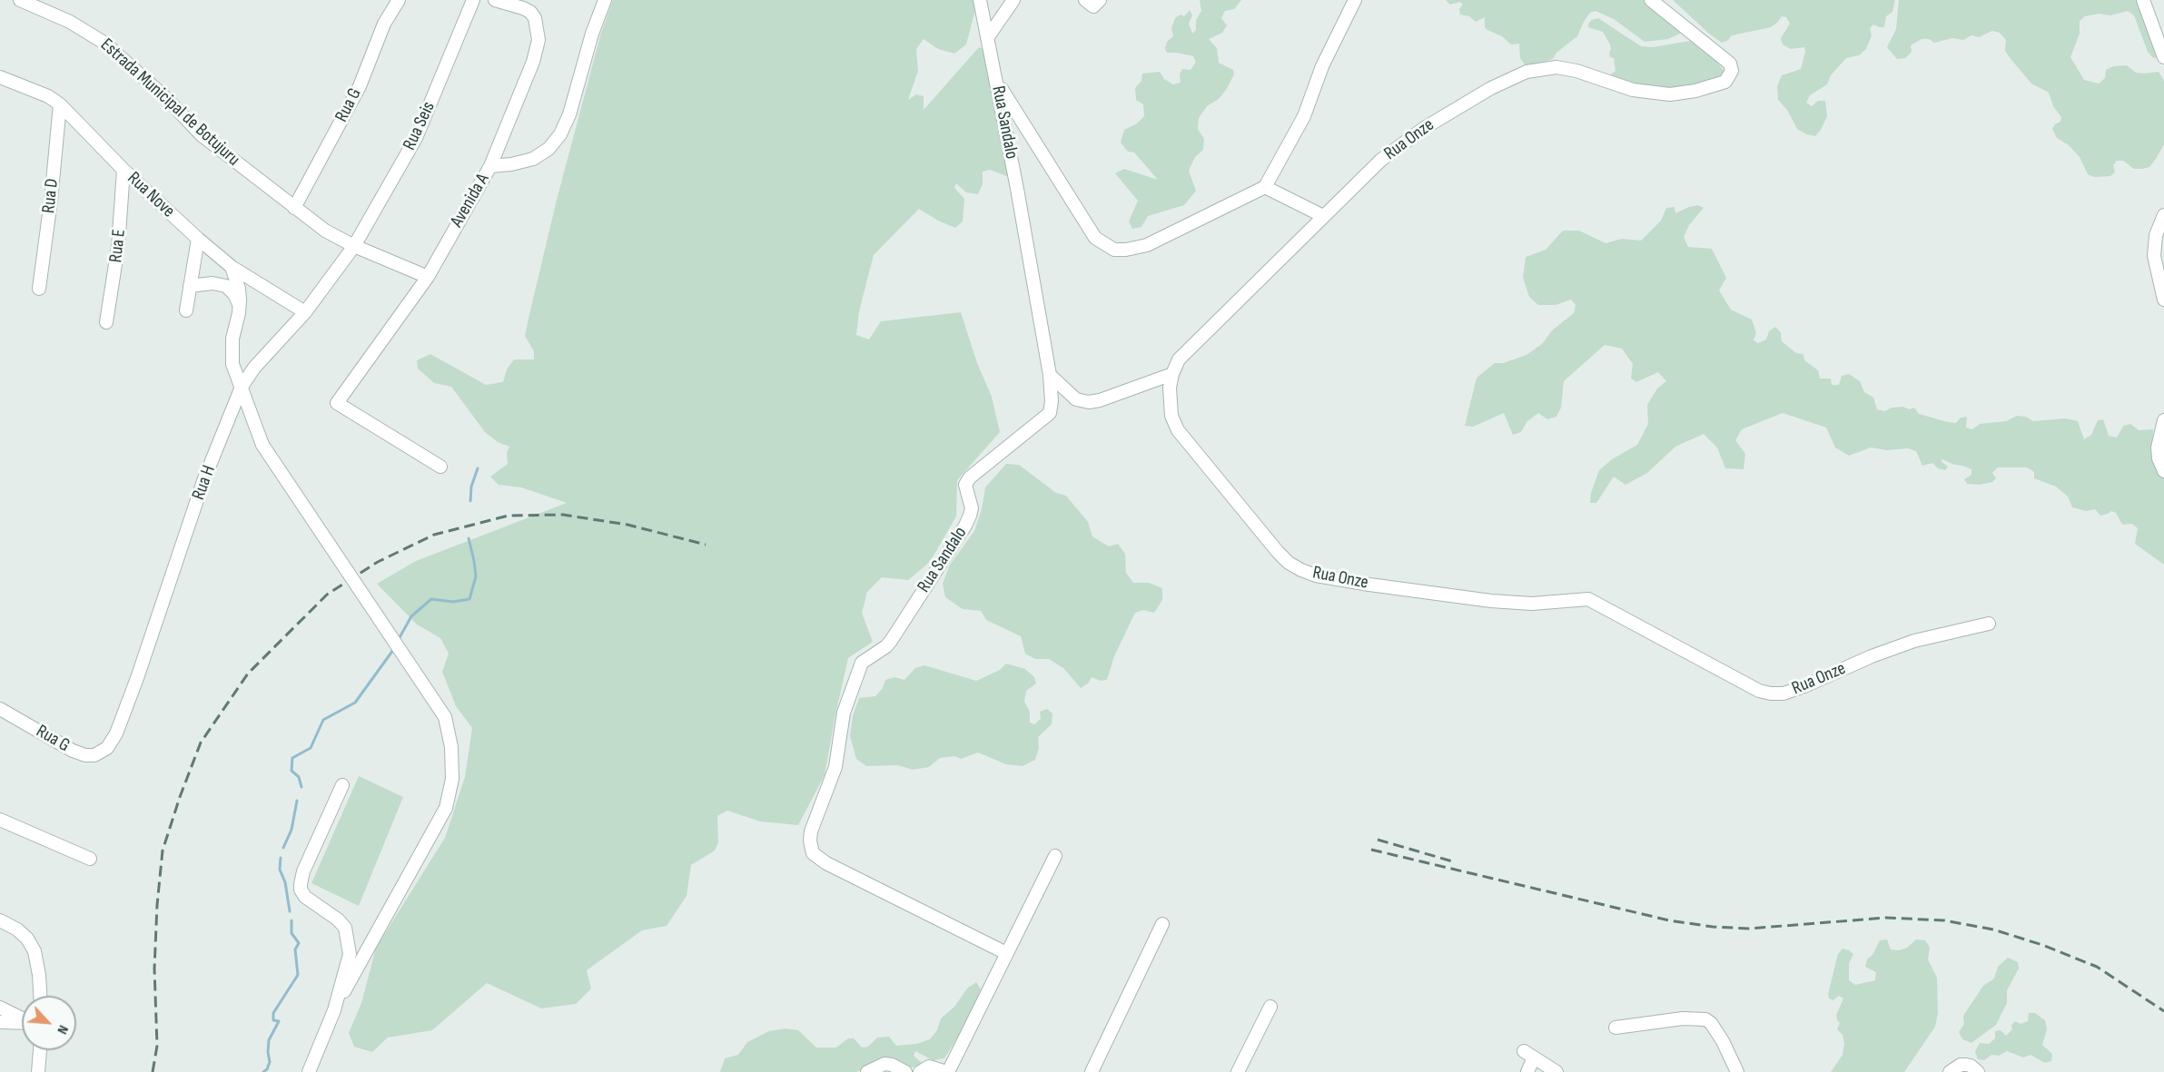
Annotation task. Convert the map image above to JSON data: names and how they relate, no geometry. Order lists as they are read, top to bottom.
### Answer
{
  "streets": {
    "street": [
      "Estrada Municipal de Botujuru",
      "Rua G",
      "Rua Sandalo",
      "Rua Seis",
      "Rua Onze",
      "Rua Nove",
      "Rua D",
      "Avenida A",
      "Rua E",
      "Rua H"
    ]
  },
  "crossings": [
    ["Estrada Municipal de Botujuru", "Rua G"],
    ["Estrada Municipal de Botujuru", "Rua Seis"],
    ["Estrada Municipal de Botujuru", "Avenida A"],
    ["Estrada Municipal de Botujuru", "Rua H"],
    ["Rua G", "Rua H"],
    ["Rua Seis", "Rua H"],
    ["Rua Nove", "Rua D"],
    ["Rua Nove", "Rua E"],
    ["Rua Nove", "Rua H"]
  ],
  "north": "bottom right"
}
